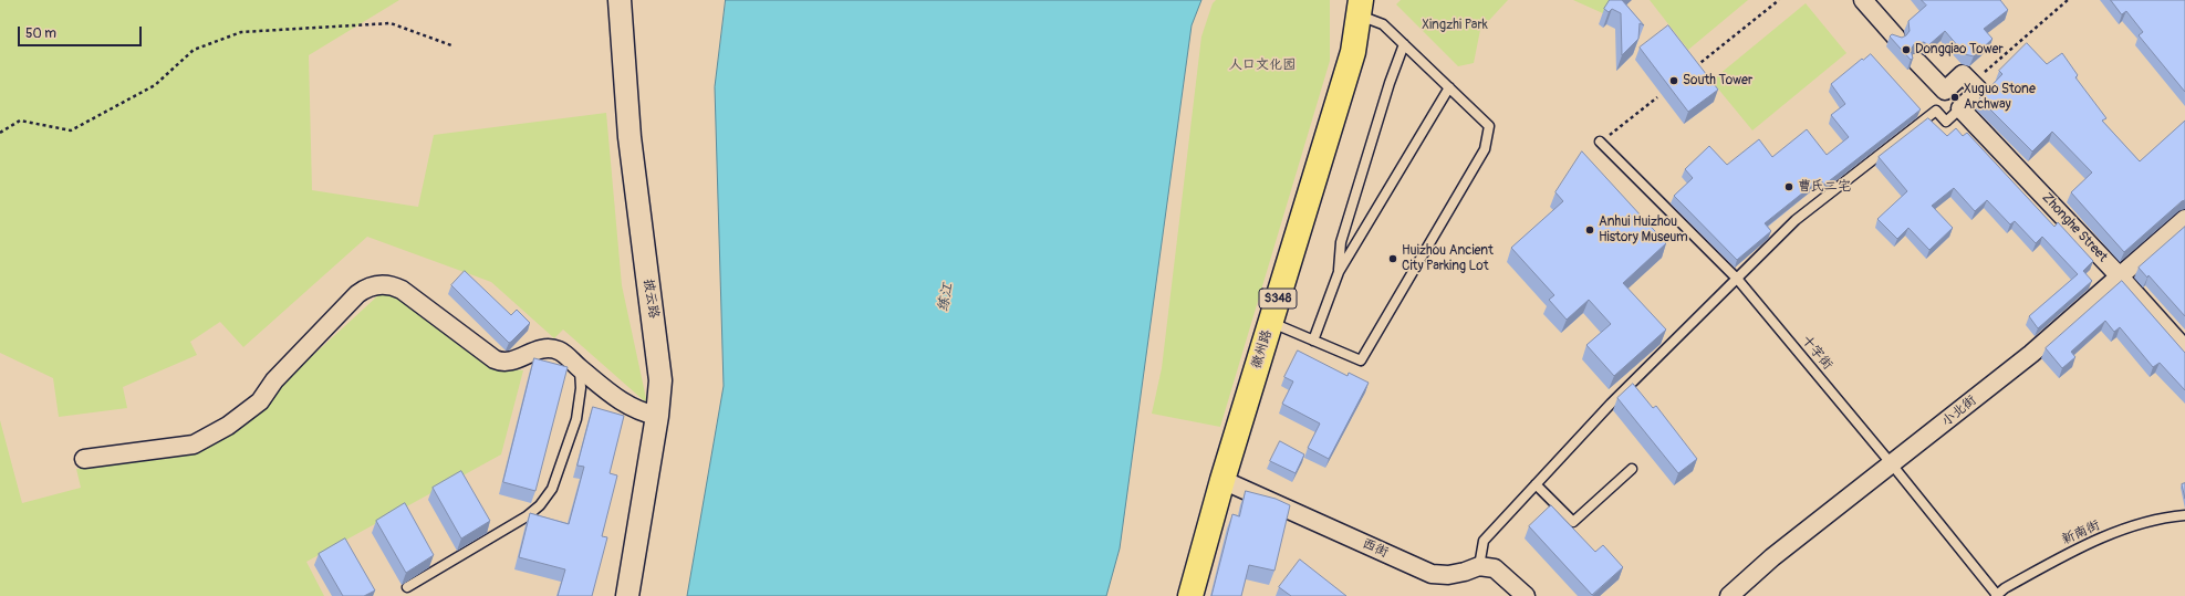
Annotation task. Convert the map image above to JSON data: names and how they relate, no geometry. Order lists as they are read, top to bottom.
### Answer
{
  "streets": {
    "main road": ["S348", "徽州路"],
    "street": [
      "Zhonghe Street",
      "披云路",
      "小北街",
      "西街"
    ],
    "lane": ["十字街", "新南街"]
  },
  "crossings": [
    ["Zhonghe Street", "小北街"],
    ["徽州路", "西街"],
    ["十字街", "小北街"],
    ["十字街", "新南街"]
  ],
  "water": ["练江"],
  "parks": ["Xingzhi Park", "人口文化园"],
  "places": [
    "Dongqiao Tower",
    "South Tower",
    "Xuguo Stone Archway",
    "曹氏二宅",
    "Anhui Huizhou History Museum",
    "Huizhou Ancient City Parking Lot"
  ],
  "scale_bar": "50 m"
}
